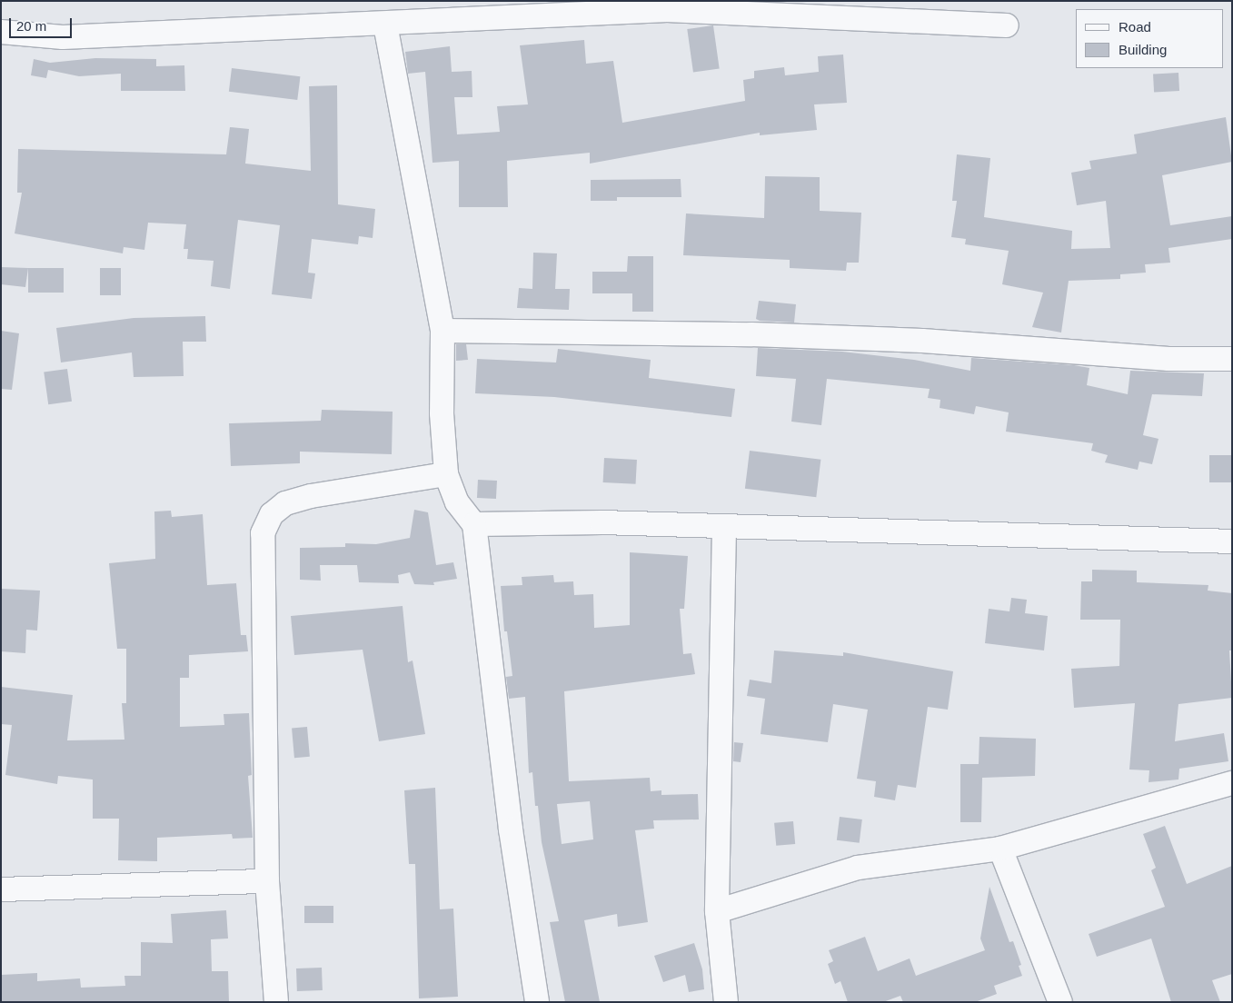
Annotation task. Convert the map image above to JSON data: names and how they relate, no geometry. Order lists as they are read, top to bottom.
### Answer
{
  "legend": ["Road", "Building"],
  "scale_bar": "20 m"
}
